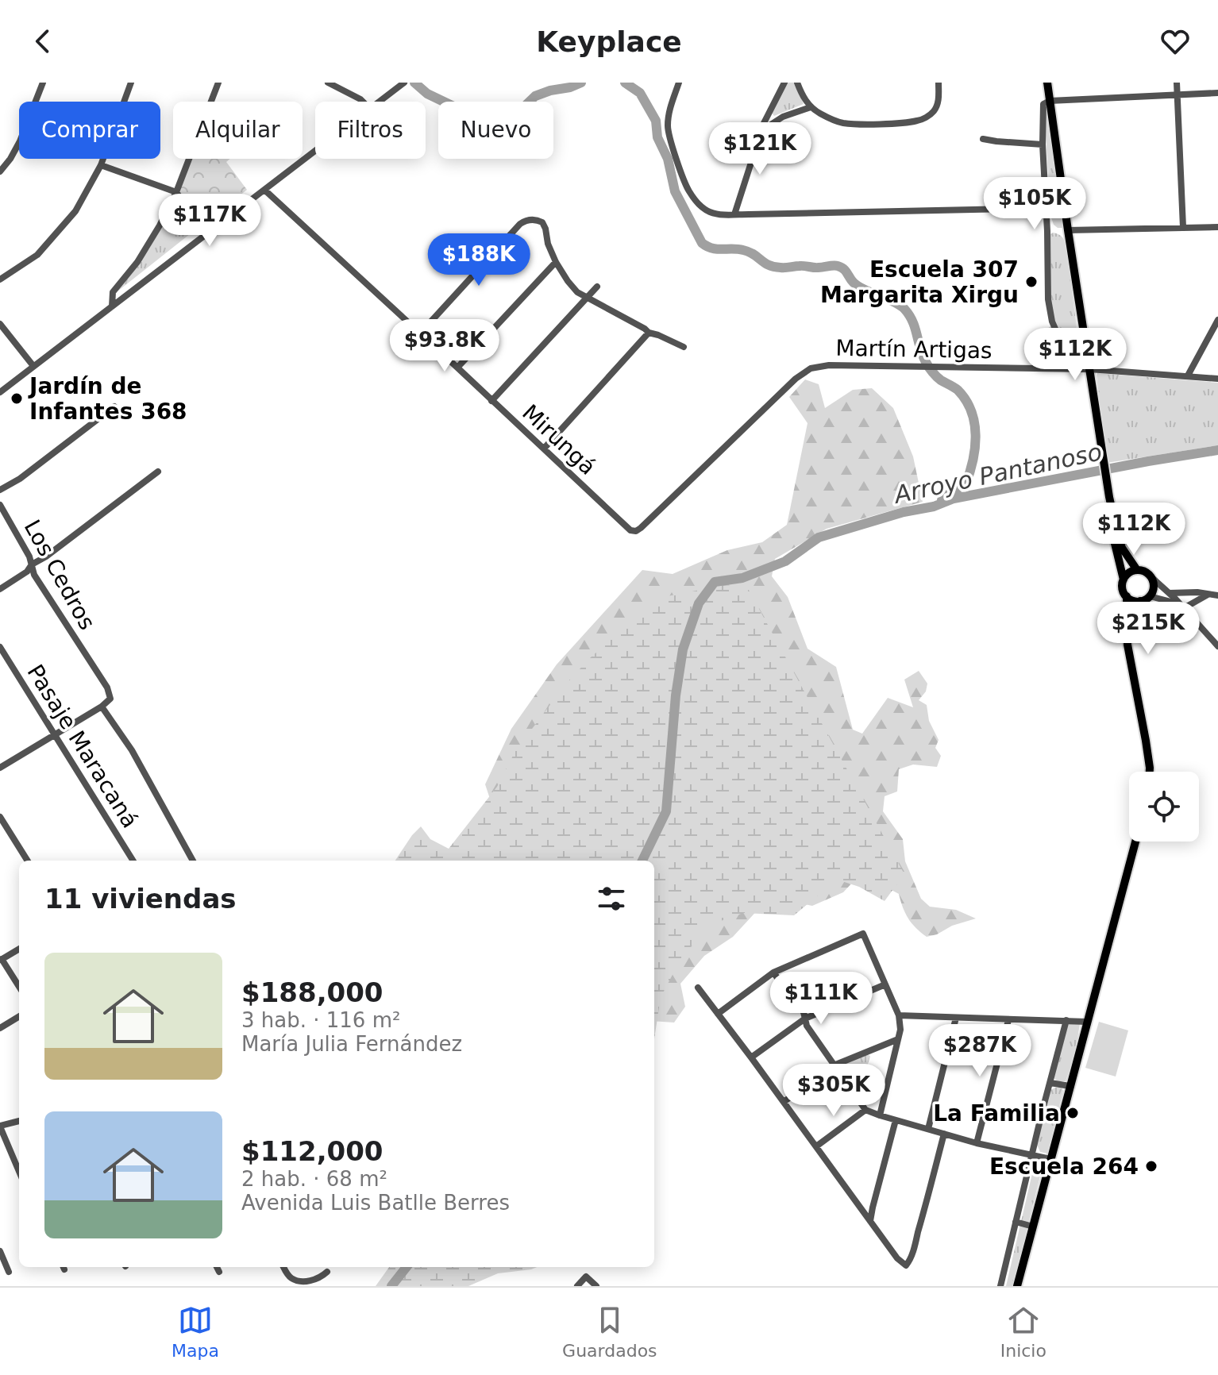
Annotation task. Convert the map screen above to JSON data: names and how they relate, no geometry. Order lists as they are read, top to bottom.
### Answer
{
  "streets": {
    "street": [
      "Martín Artigas",
      "Mirungá",
      "Los Cedros",
      "Pasaje Maracaná"
    ]
  },
  "crossings": [
    ["Martín Artigas", "Mirungá"]
  ],
  "water": ["Arroyo Pantanoso"],
  "places": [
    "Escuela 307 Margarita Xirgu",
    "Jardín de Infantes 368",
    "La Familia",
    "Escuela 264"
  ],
  "page": {
    "header": "Keyplace",
    "chip": [
      "Comprar",
      "Alquilar",
      "Filtros",
      "Nuevo"
    ],
    "price": [
      "$121K",
      "$105K",
      "$117K",
      "$188K",
      "$93.8K",
      "$112K",
      "$112K",
      "$215K",
      "$111K",
      "$287K",
      "$305K"
    ],
    "heading": "11 viviendas",
    "list": [
      {
        "name": "$188,000",
        "note": "3 hab. · 116 m² · María Julia Fernández"
      },
      {
        "name": "$112,000",
        "note": "2 hab. · 68 m² · Avenida Luis Batlle Berres"
      }
    ],
    "tabs": ["Mapa", "Guardados", "Inicio"]
  }
}
